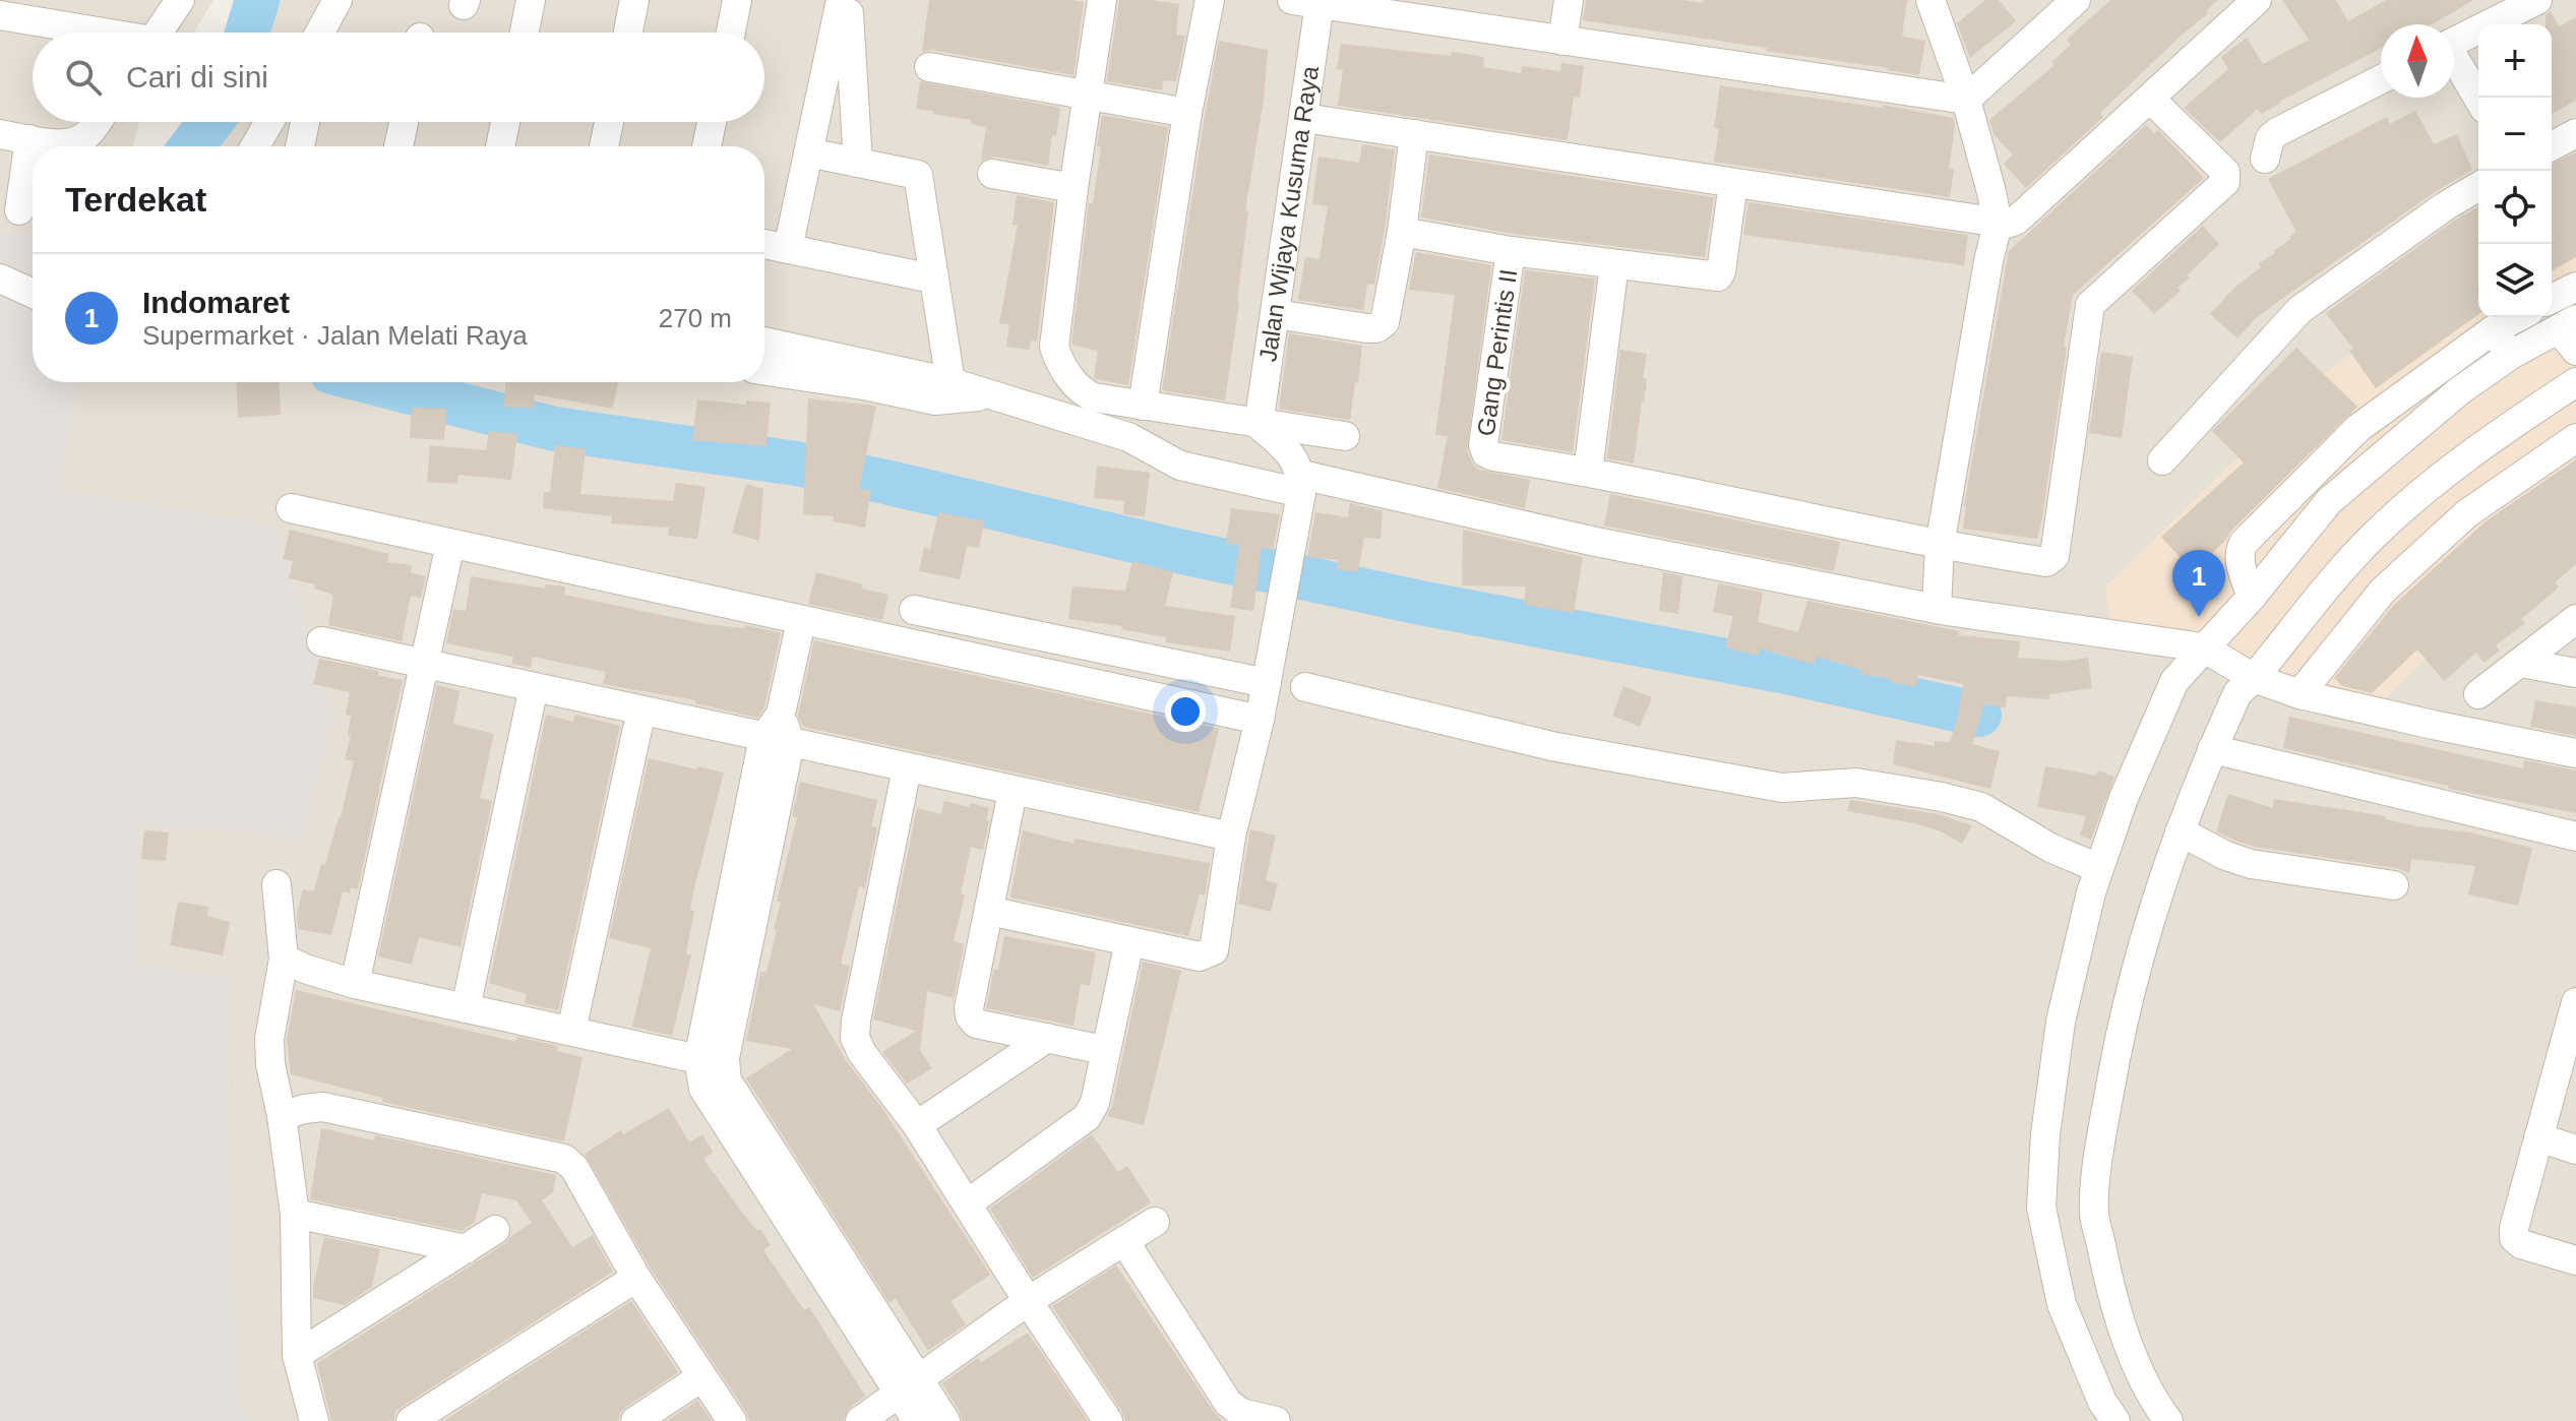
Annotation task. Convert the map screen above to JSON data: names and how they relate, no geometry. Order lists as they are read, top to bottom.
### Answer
{
  "streets": {
    "street": ["Jalan Wijaya Kusuma Raya", "Gang Perintis II"]
  },
  "north": "top",
  "page": {
    "map_buttons": ["+", "−"],
    "search": "Cari di sini",
    "heading": "Terdekat",
    "list": [
      {
        "mark": "1",
        "name": "Indomaret",
        "note": "Supermarket · Jalan Melati Raya",
        "value": "270 m"
      }
    ],
    "pins": "1"
  }
}
